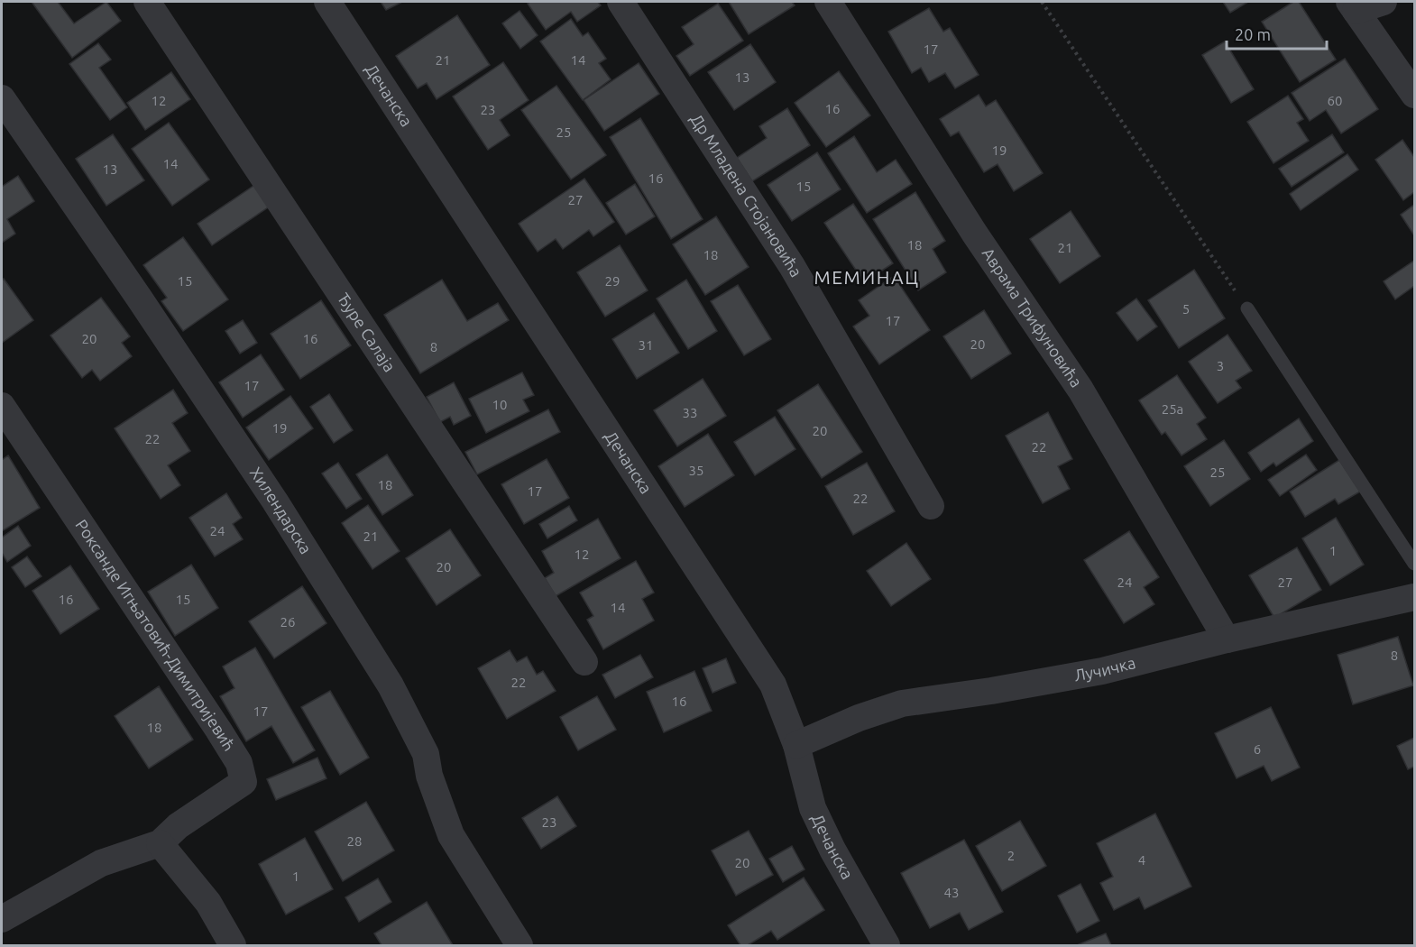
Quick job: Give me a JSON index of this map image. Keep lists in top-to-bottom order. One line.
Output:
{"streets":{"street":["Дечанска","Др Младена Стојановића","Аврама Трифуновића","Ђуре Салаја","Хилендарска","Роксанде Игњатовић-Димитријевић","Лучичка"]},"crossings":[["Дечанска","Лучичка"],["Аврама Трифуновића","Лучичка"]],"districts":["МЕМИНАЦ"],"house_numbers":["17","21","14","13","12","60","16","23","25","19","14","13","16","15","27","18","21","18","15","29","5","17","20","16","20","31","8","3","17","10","25a","33","19","20","22","22","35","25","18","17","22","24","21","1","12","20","24","27","16","15","14","26","8","22","16","17","18","6","23","28","2","4","20","1","43"],"scale_bar":"20 m"}
